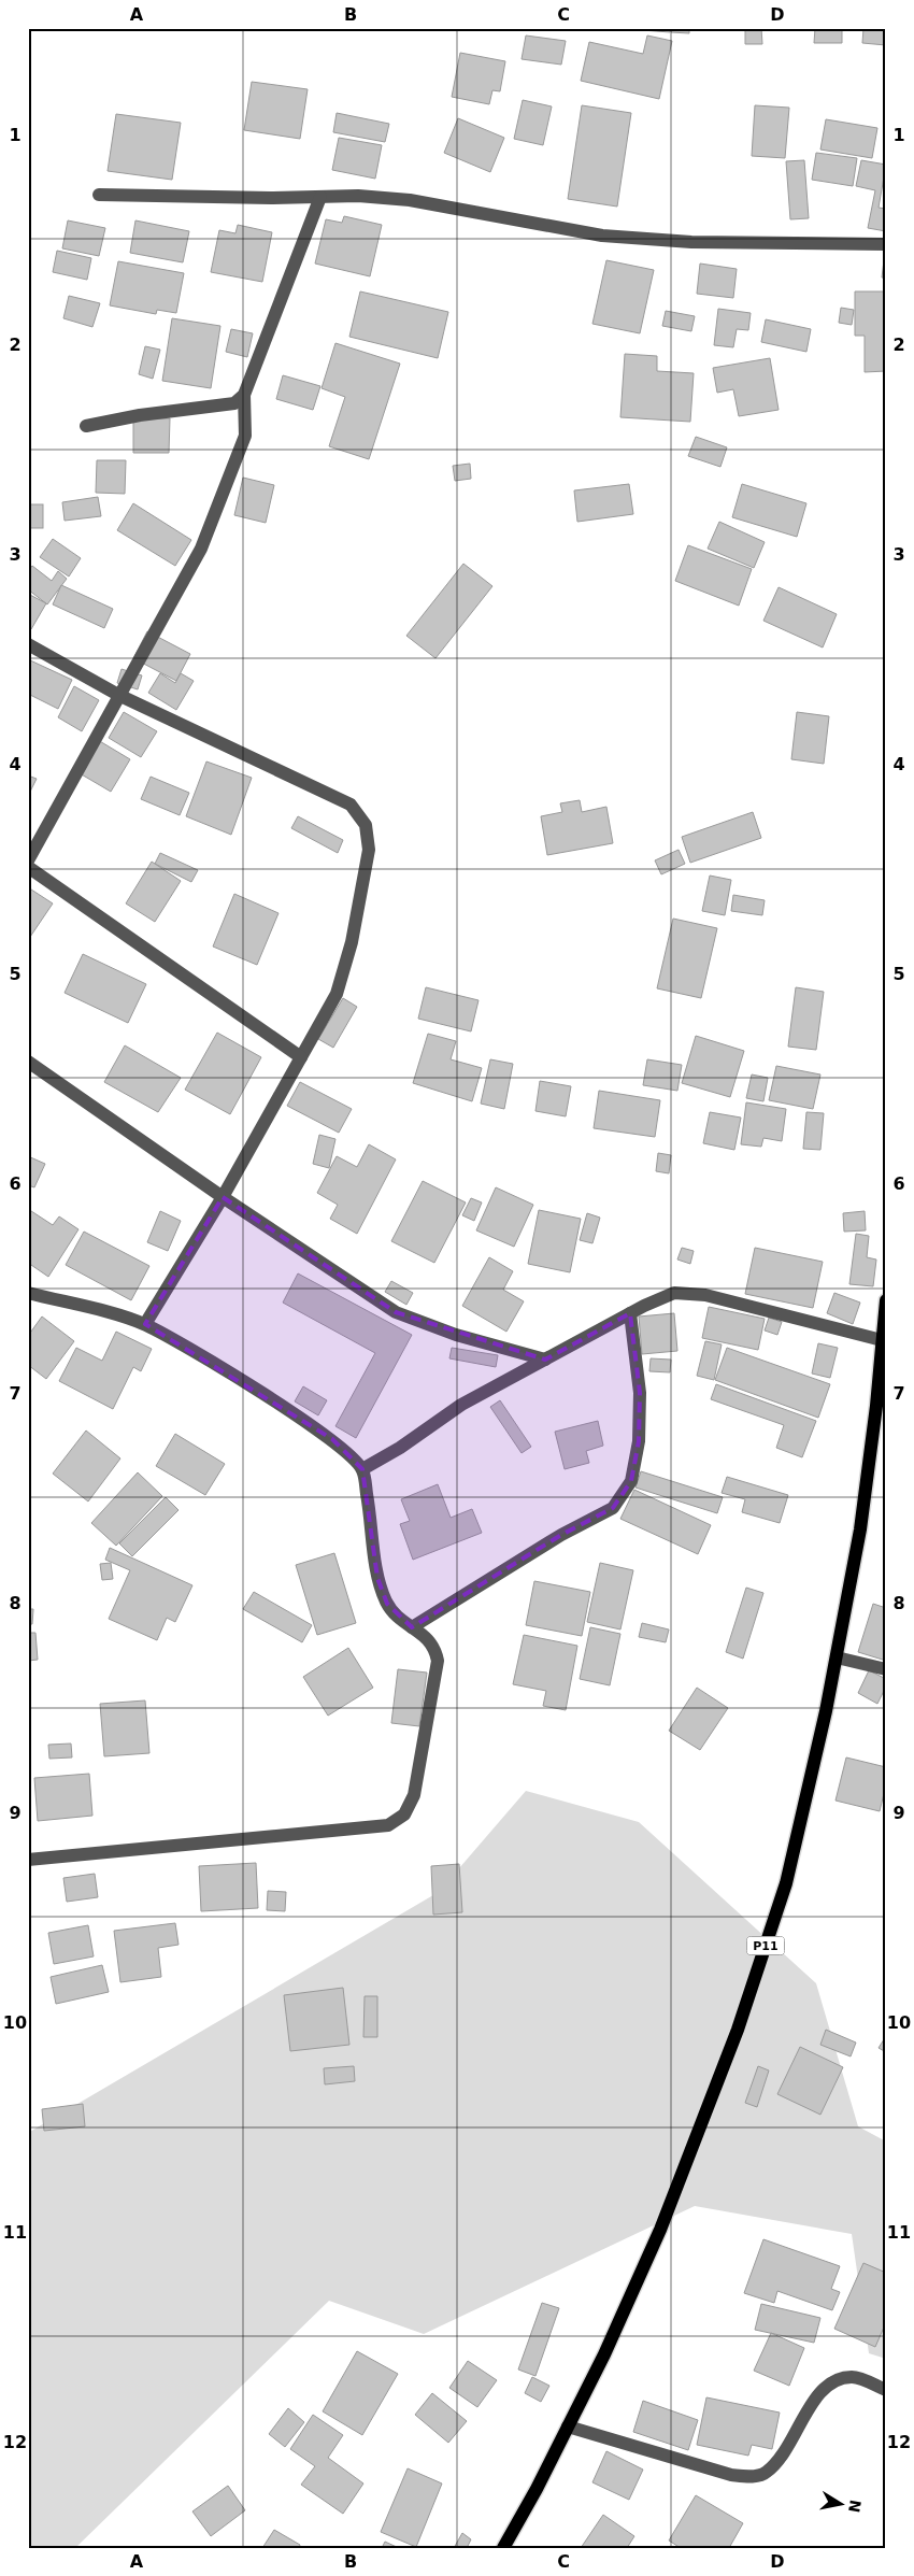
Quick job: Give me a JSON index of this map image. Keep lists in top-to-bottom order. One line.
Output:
{"streets":{"main road":["P11"]},"north":"right","grid":{"columns":["A","B","C","D"],"rows":["1","2","3","4","5","6","7","8","9","10","11","12"]}}
